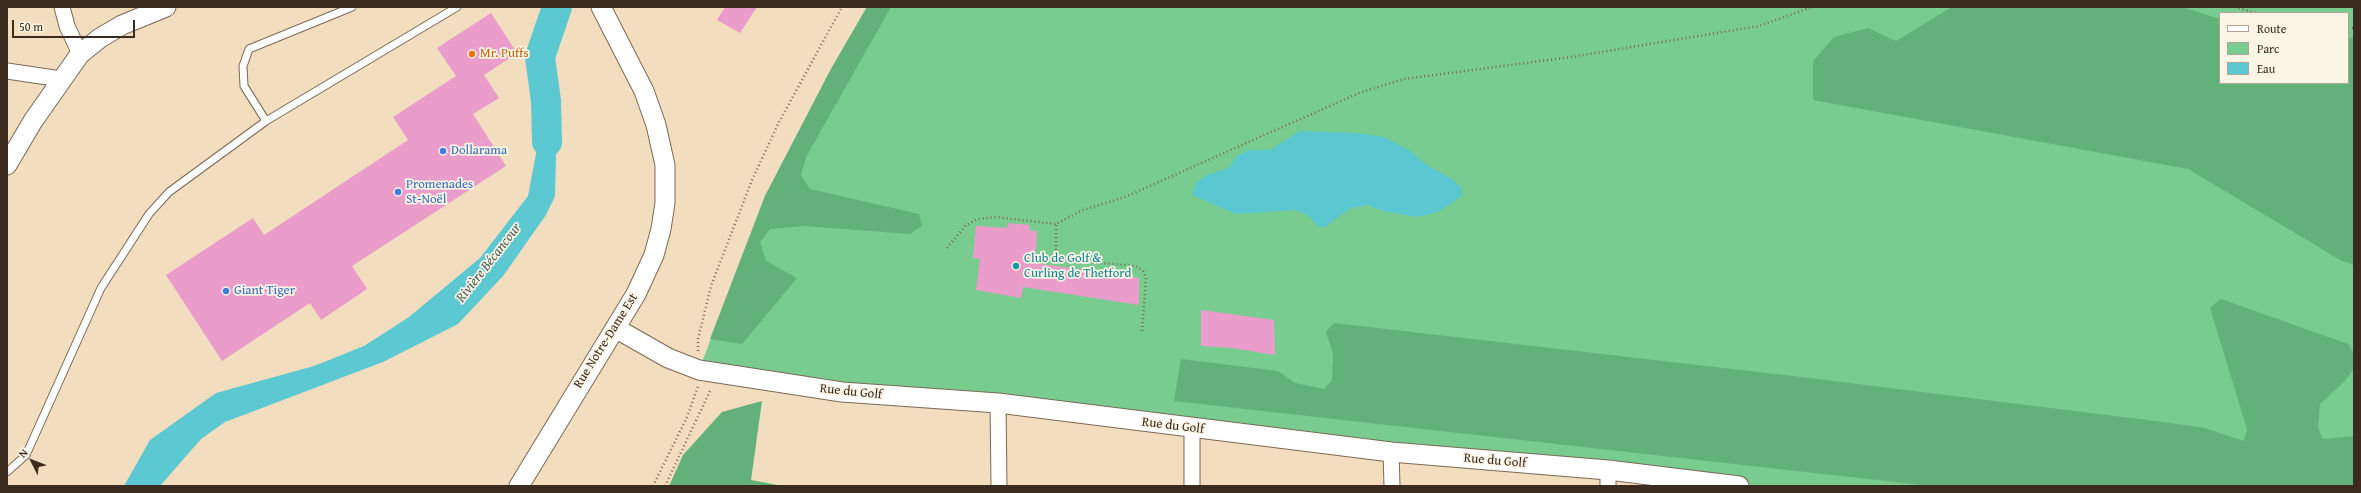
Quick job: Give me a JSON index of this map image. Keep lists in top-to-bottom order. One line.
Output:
{"streets":{"street":["Rue Notre-Dame Est","Rue du Golf"]},"crossings":[["Rue Notre-Dame Est","Rue du Golf"]],"water":["Rivière Bécancour"],"places":["Mr. Puffs","Dollarama","Promenades St-Noël","Club de Golf & Curling de Thetford","Giant Tiger"],"legend":["Route","Parc","Eau"],"scale_bar":"50 m","north":"top left"}
